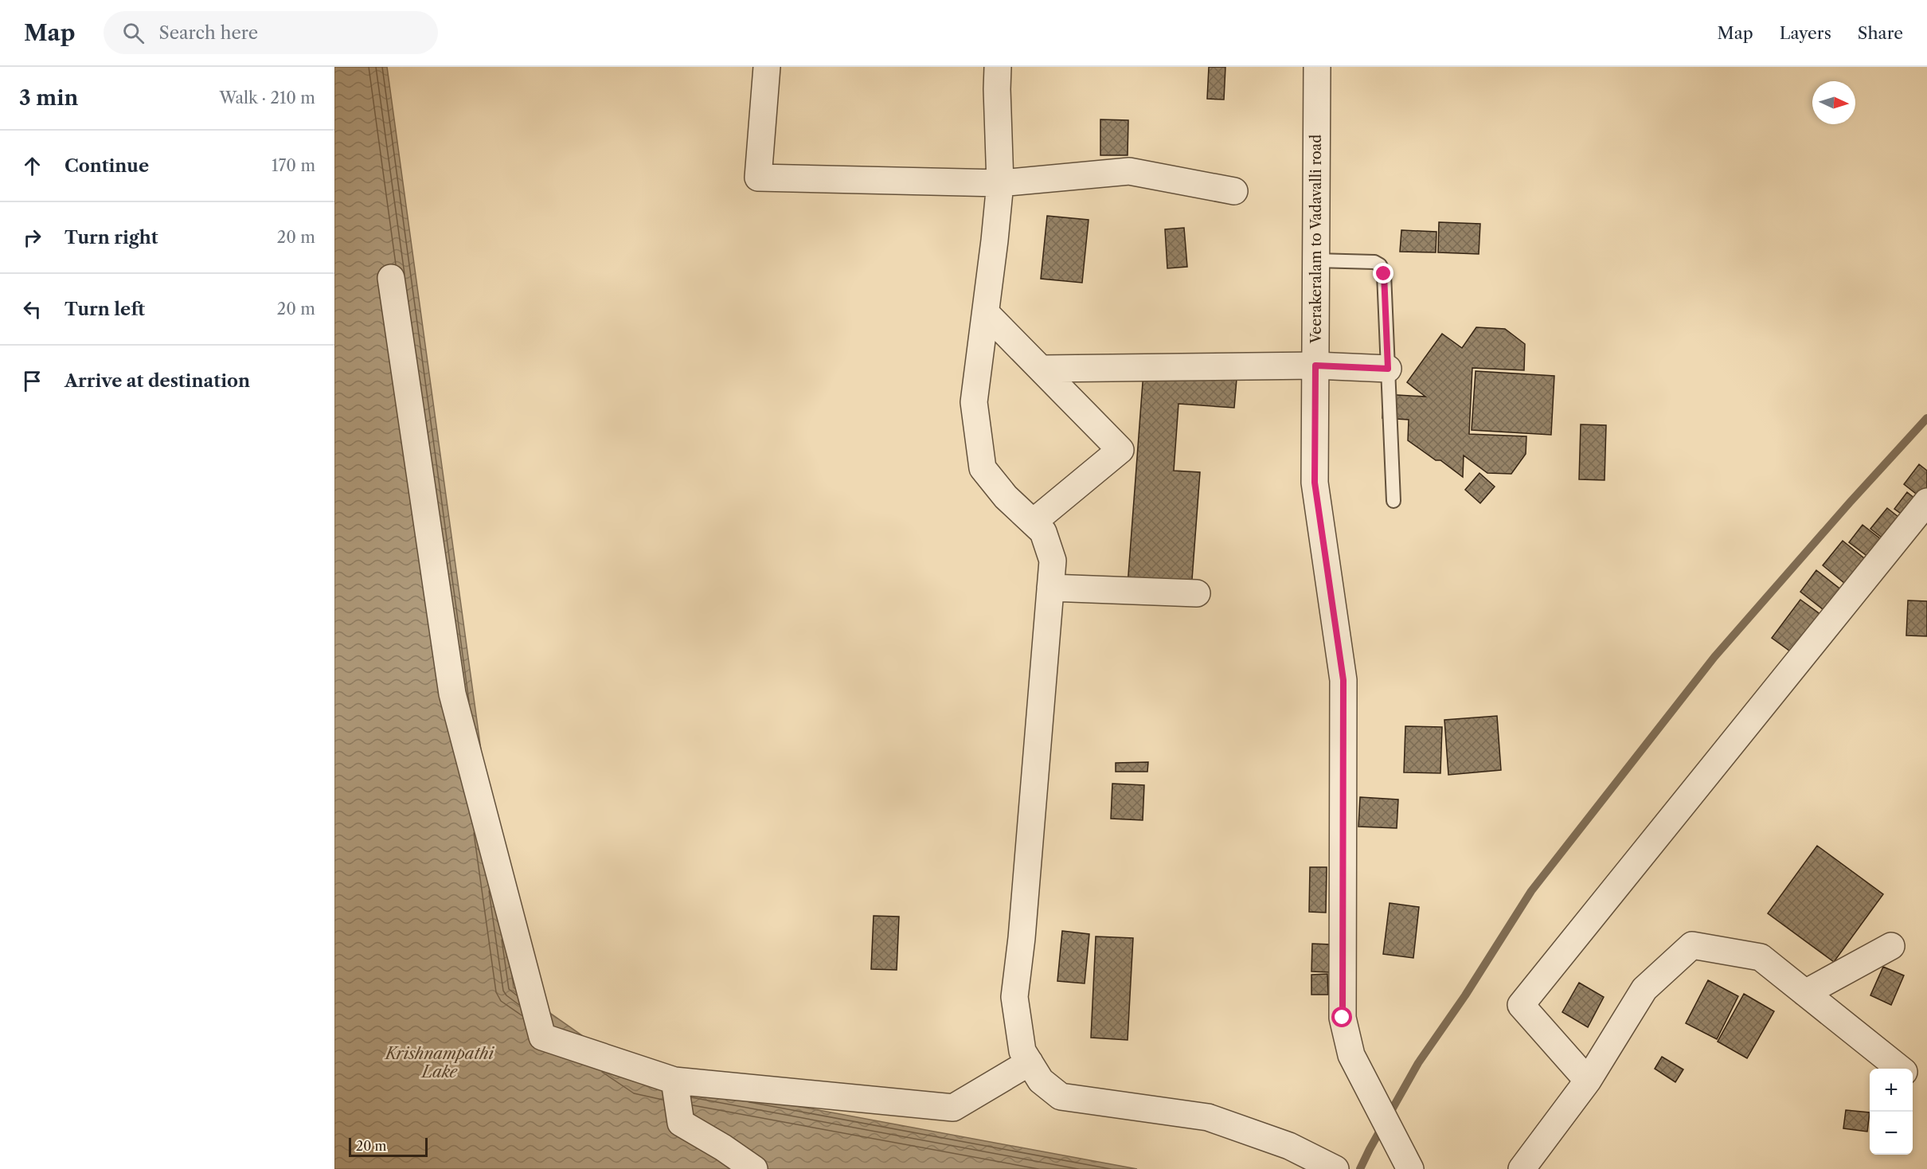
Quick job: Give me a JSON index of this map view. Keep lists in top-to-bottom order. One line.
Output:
{"streets":{"street":["Veerakeralam to Vadavalli road"]},"water":["Krishnampathi Lake"],"scale_bar":"20 m","north":"right","page":{"header":"Map","search":"Search here","nav":["Map","Layers","Share"],"heading":["3 min","Walk · 210 m"],"list":[["Continue","170 m"],["Turn right","20 m"],["Turn left","20 m"],"Arrive at destination"],"map_buttons":["+","−"],"scale":"20 m"}}
